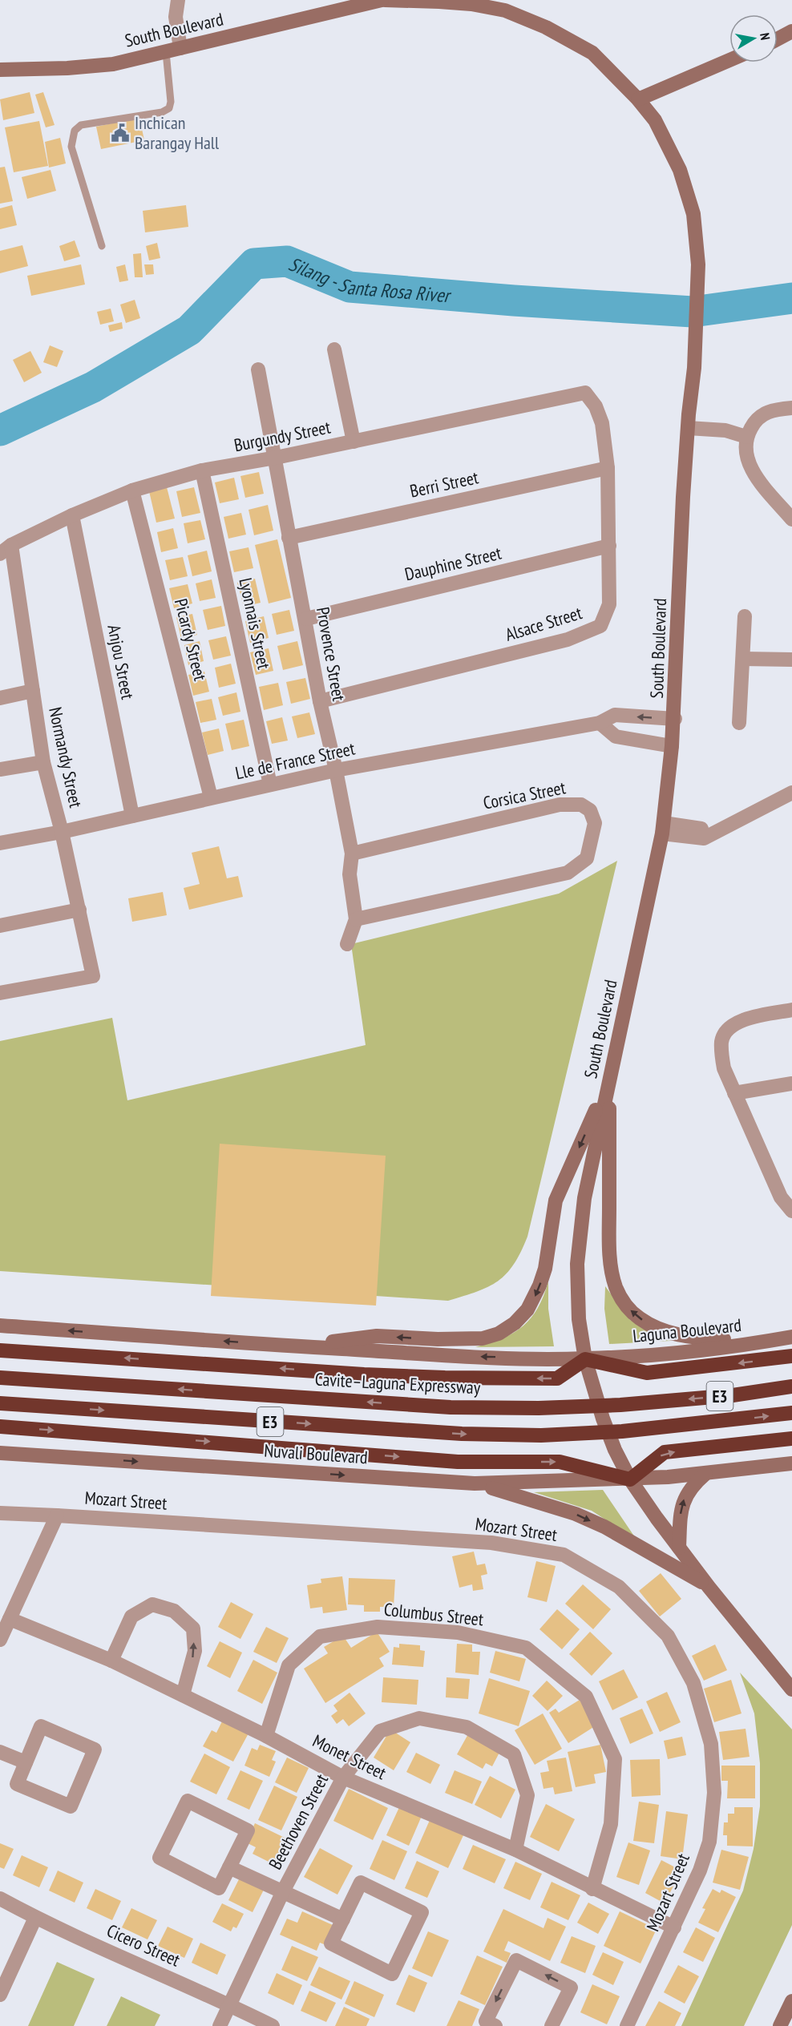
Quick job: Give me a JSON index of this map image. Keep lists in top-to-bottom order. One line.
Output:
{"streets":{"highway":["Cavite–Laguna Expressway","E3"],"main road":["South Boulevard","Laguna Boulevard","Nuvali Boulevard"],"street":["Burgundy Street","Berri Street","Dauphine Street","Lyonnais Street","Alsace Street","Picardy Street","Provence Street","Anjou Street","Normandy Street","Lle de France Street","Corsica Street","Mozart Street","Columbus Street","Monet Street","Beethoven Street","Cicero Street"]},"crossings":[["South Boulevard","Lle de France Street"],["South Boulevard","Laguna Boulevard"],["South Boulevard","Nuvali Boulevard"],["Burgundy Street","Lyonnais Street"],["Burgundy Street","Alsace Street"],["Burgundy Street","Picardy Street"],["Burgundy Street","Provence Street"],["Burgundy Street","Anjou Street"],["Burgundy Street","Normandy Street"],["Berri Street","Alsace Street"],["Berri Street","Provence Street"],["Dauphine Street","Alsace Street"],["Dauphine Street","Provence Street"],["Lyonnais Street","Lle de France Street"],["Alsace Street","Provence Street"],["Picardy Street","Lle de France Street"],["Provence Street","Lle de France Street"],["Provence Street","Corsica Street"],["Anjou Street","Lle de France Street"],["Normandy Street","Lle de France Street"],["Mozart Street","Monet Street"],["Columbus Street","Monet Street"],["Monet Street","Beethoven Street"],["Beethoven Street","Cicero Street"]],"water":["Silang - Santa Rosa River"],"places":{"public building":["Inchican Barangay Hall"]},"north":"right"}
